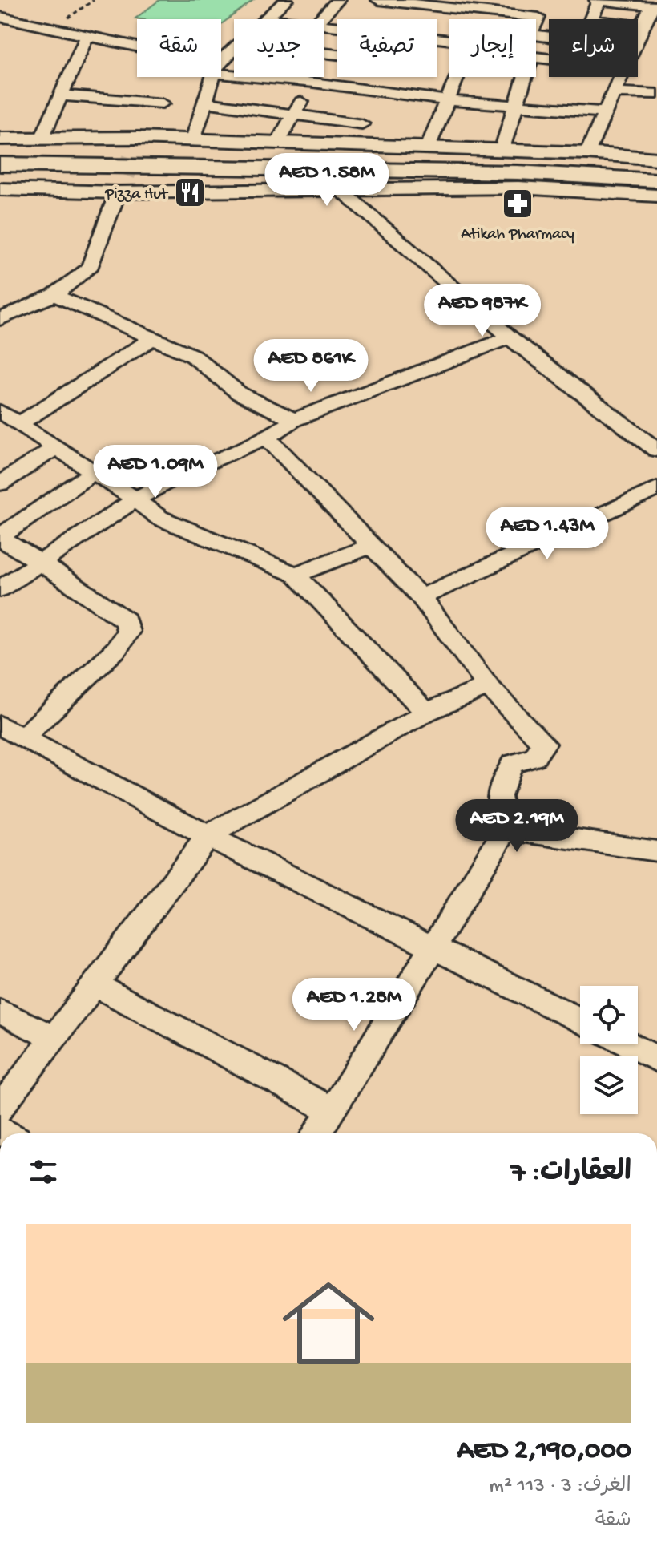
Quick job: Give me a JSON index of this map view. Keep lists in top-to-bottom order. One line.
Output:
{"places":{"restaurant":["Pizza Hut"],"pharmacy":["Atikah Pharmacy"]},"page":{"chip":["شراء","إيجار","تصفية","جديد","شقة"],"price":["AED 1.58M","AED 987K","AED 861K","AED 1.09M","AED 1.43M","AED 2.19M","AED 1.28M"],"heading":"العقارات: 7","list":[{"name":"AED 2,190,000","note":"الغرف: 3 · 113 m² · شقة"}]}}
